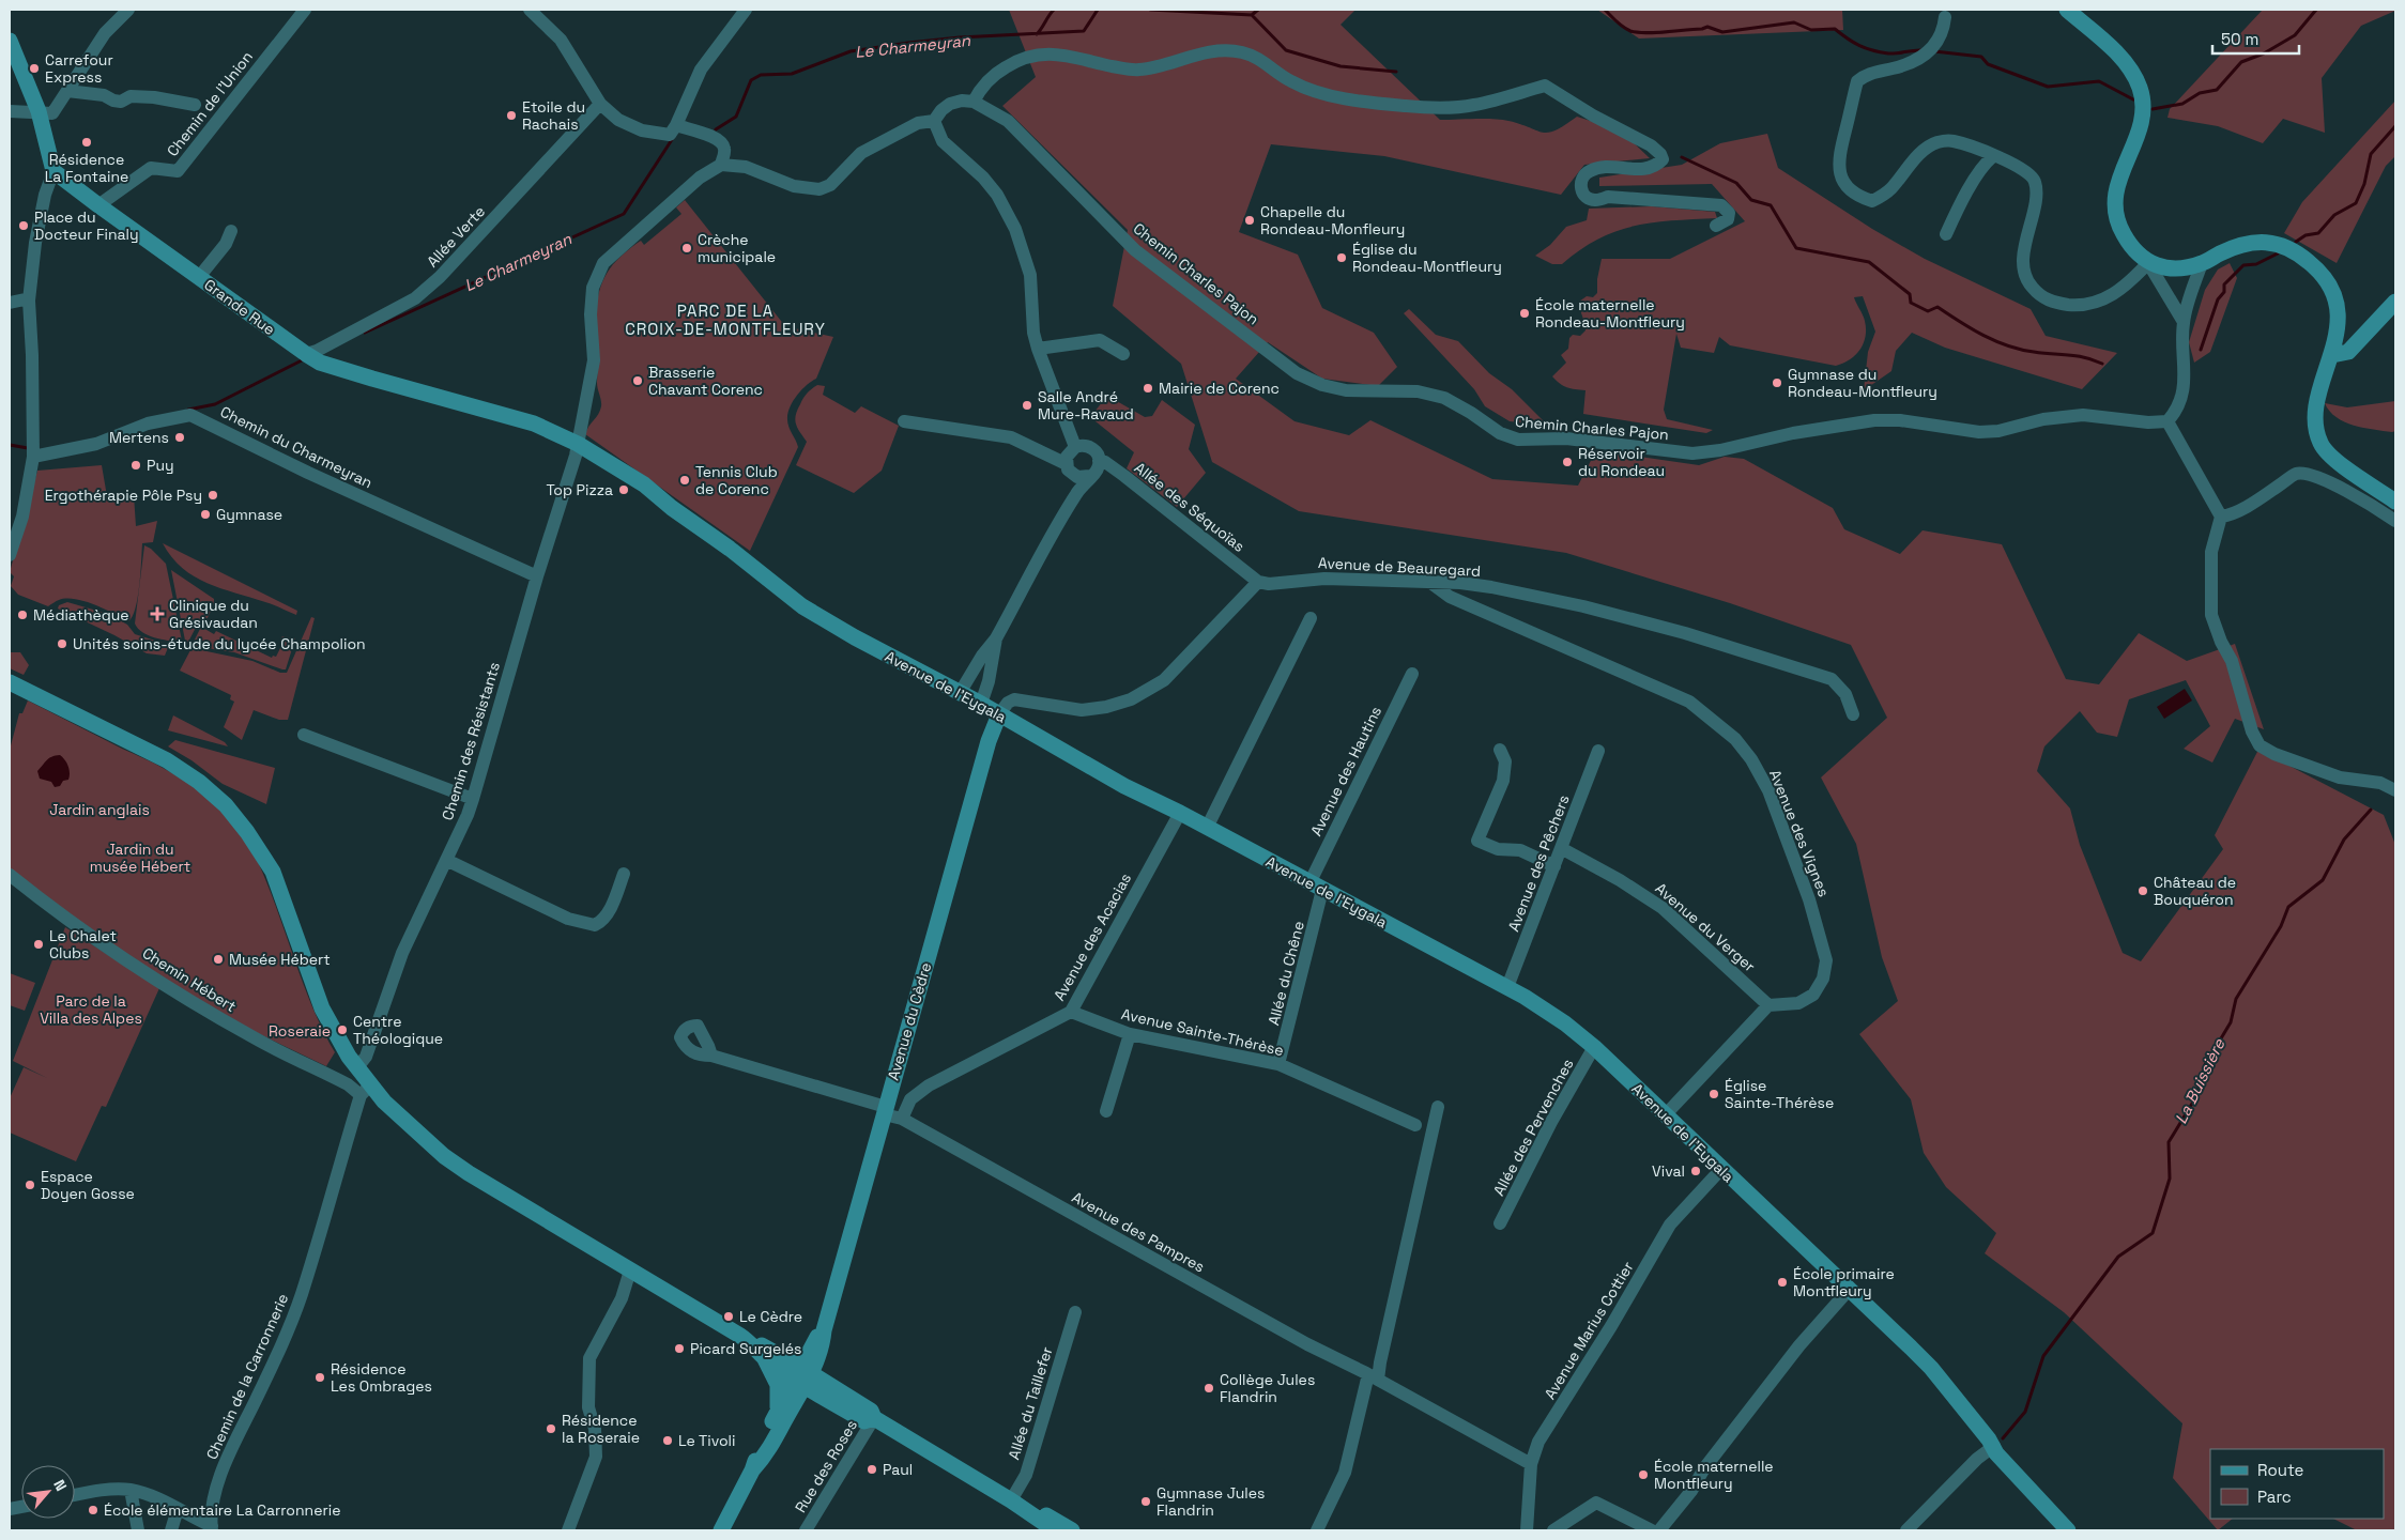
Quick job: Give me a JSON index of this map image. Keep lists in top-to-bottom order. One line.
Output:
{"streets":{"street":["Chemin de l'Union","Allée Verte","Chemin Charles Pajon","Grande Rue","Chemin du Charmeyran","Allée des Séquoïas","Avenue de Beauregard","Avenue de l'Eygala","Chemin des Résistants","Avenue des Hautins","Avenue des Vignes","Avenue des Pêchers","Avenue du Verger","Avenue des Acacias","Allée du Chêne","Chemin Hébert","Avenue du Cèdre","Avenue Sainte-Thérèse","Allée des Pervenches","Avenue des Pampres","Avenue Marius Cottier","Chemin de la Carronnerie","Allée du Taillefer","Rue des Roses"]},"crossings":[["Chemin de l'Union","Grande Rue"],["Allée Verte","Grande Rue"],["Grande Rue","Avenue de l'Eygala"],["Grande Rue","Chemin des Résistants"],["Chemin du Charmeyran","Chemin des Résistants"],["Allée des Séquoïas","Avenue de Beauregard"],["Avenue de Beauregard","Avenue des Vignes"],["Avenue de l'Eygala","Chemin des Résistants"],["Avenue de l'Eygala","Avenue des Hautins"],["Avenue de l'Eygala","Avenue des Pêchers"],["Avenue de l'Eygala","Avenue des Acacias"],["Avenue de l'Eygala","Allée du Chêne"],["Avenue de l'Eygala","Avenue du Cèdre"],["Avenue de l'Eygala","Allée des Pervenches"],["Avenue de l'Eygala","Avenue Marius Cottier"],["Avenue des Hautins","Allée du Chêne"],["Avenue des Vignes","Avenue du Verger"],["Avenue des Pêchers","Avenue du Verger"],["Avenue des Acacias","Avenue Sainte-Thérèse"],["Avenue des Acacias","Avenue des Pampres"],["Allée du Chêne","Avenue Sainte-Thérèse"],["Chemin Hébert","Chemin de la Carronnerie"],["Avenue du Cèdre","Avenue des Pampres"],["Avenue des Pampres","Avenue Marius Cottier"]],"districts":["PARC DE LA CROIX-DE-MONTFLEURY"],"water":["Le Charmeyran","La Buissière"],"parks":["Jardin anglais","Jardin du musée Hébert","Parc de la Villa des Alpes","Roseraie"],"places":{"other":["Carrefour Express","Etoile du Rachais","Résidence La Fontaine","Chapelle du Rondeau-Monfleury","Place du Docteur Finaly","Crèche municipale","Église du Rondeau-Montfleury","École maternelle Rondeau-Montfleury","Brasserie Chavant Corenc","Gymnase du Rondeau-Montfleury","Mairie de Corenc","Salle André Mure-Ravaud","Mertens","Réservoir du Rondeau","Puy","Tennis Club de Corenc","Top Pizza","Ergothérapie Pôle Psy","Gymnase","Médiathèque","Unités soins-étude du lycée Champolion","Château de Bouquéron","Le Chalet Clubs","Musée Hébert","Centre Théologique","Église Sainte-Thérèse","Vival","Espace Doyen Gosse","École primaire Montfleury","Le Cèdre","Picard Surgelés","Résidence Les Ombrages","Collège Jules Flandrin","Résidence la Roseraie","Le Tivoli","Paul","École maternelle Montfleury","Gymnase Jules Flandrin","École élémentaire La Carronnerie"],"health":["Clinique du Grésivaudan"]},"legend":["Route","Parc"],"scale_bar":"50 m","north":"top right"}
